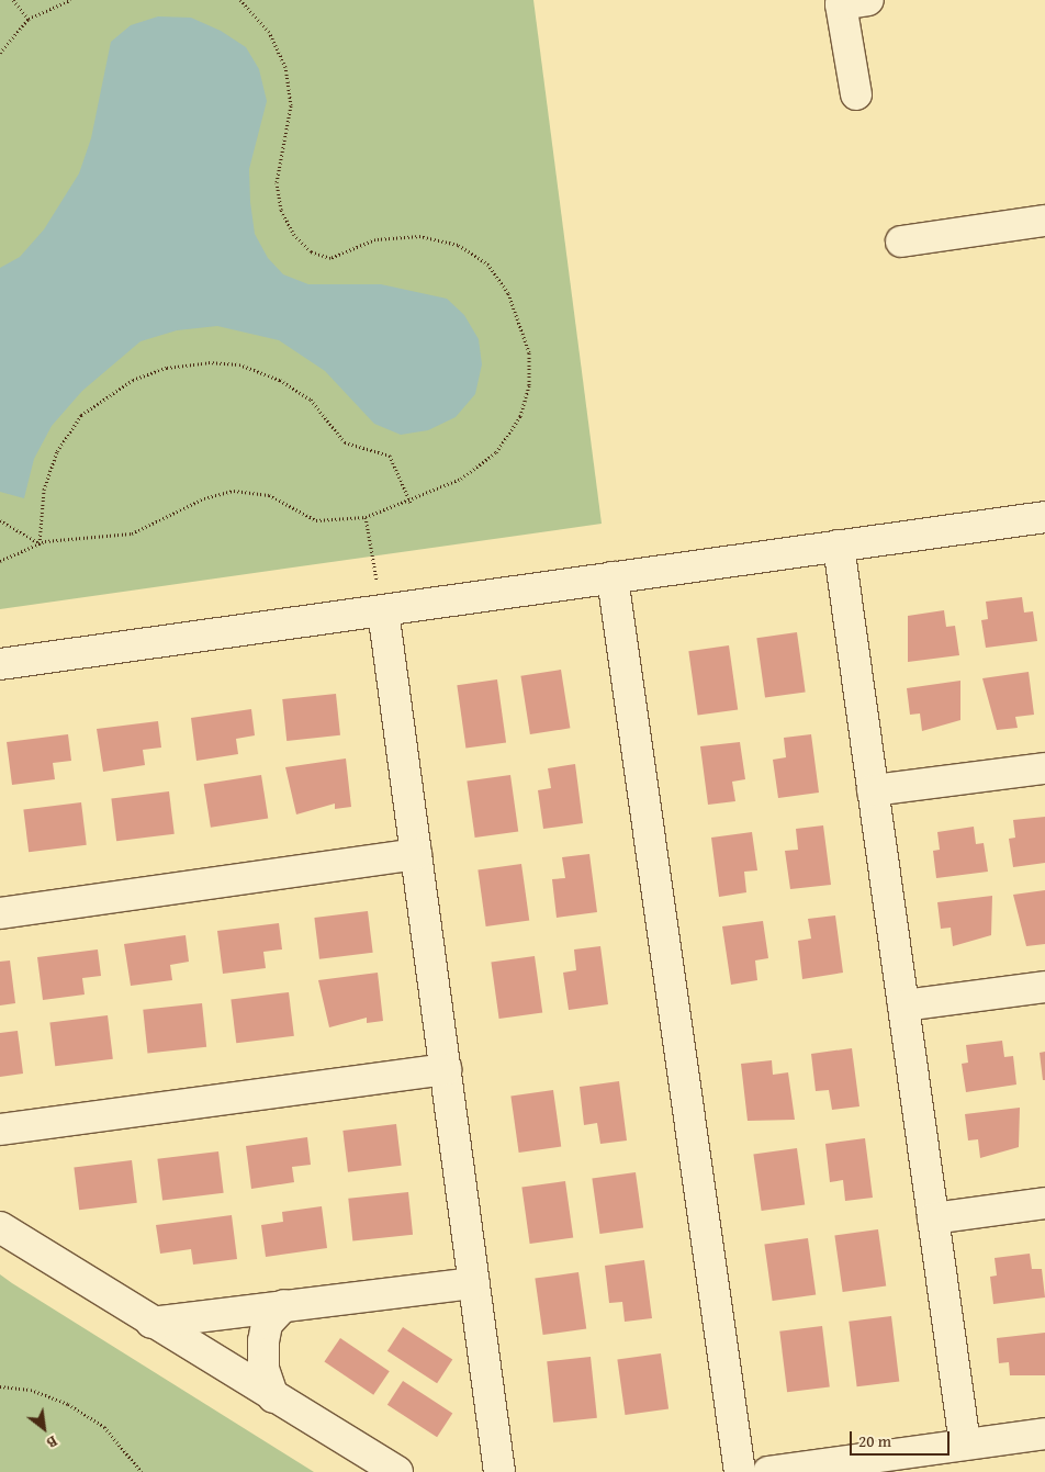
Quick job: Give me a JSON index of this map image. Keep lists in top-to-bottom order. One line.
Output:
{"scale_bar":"20 m","north":"bottom right"}
